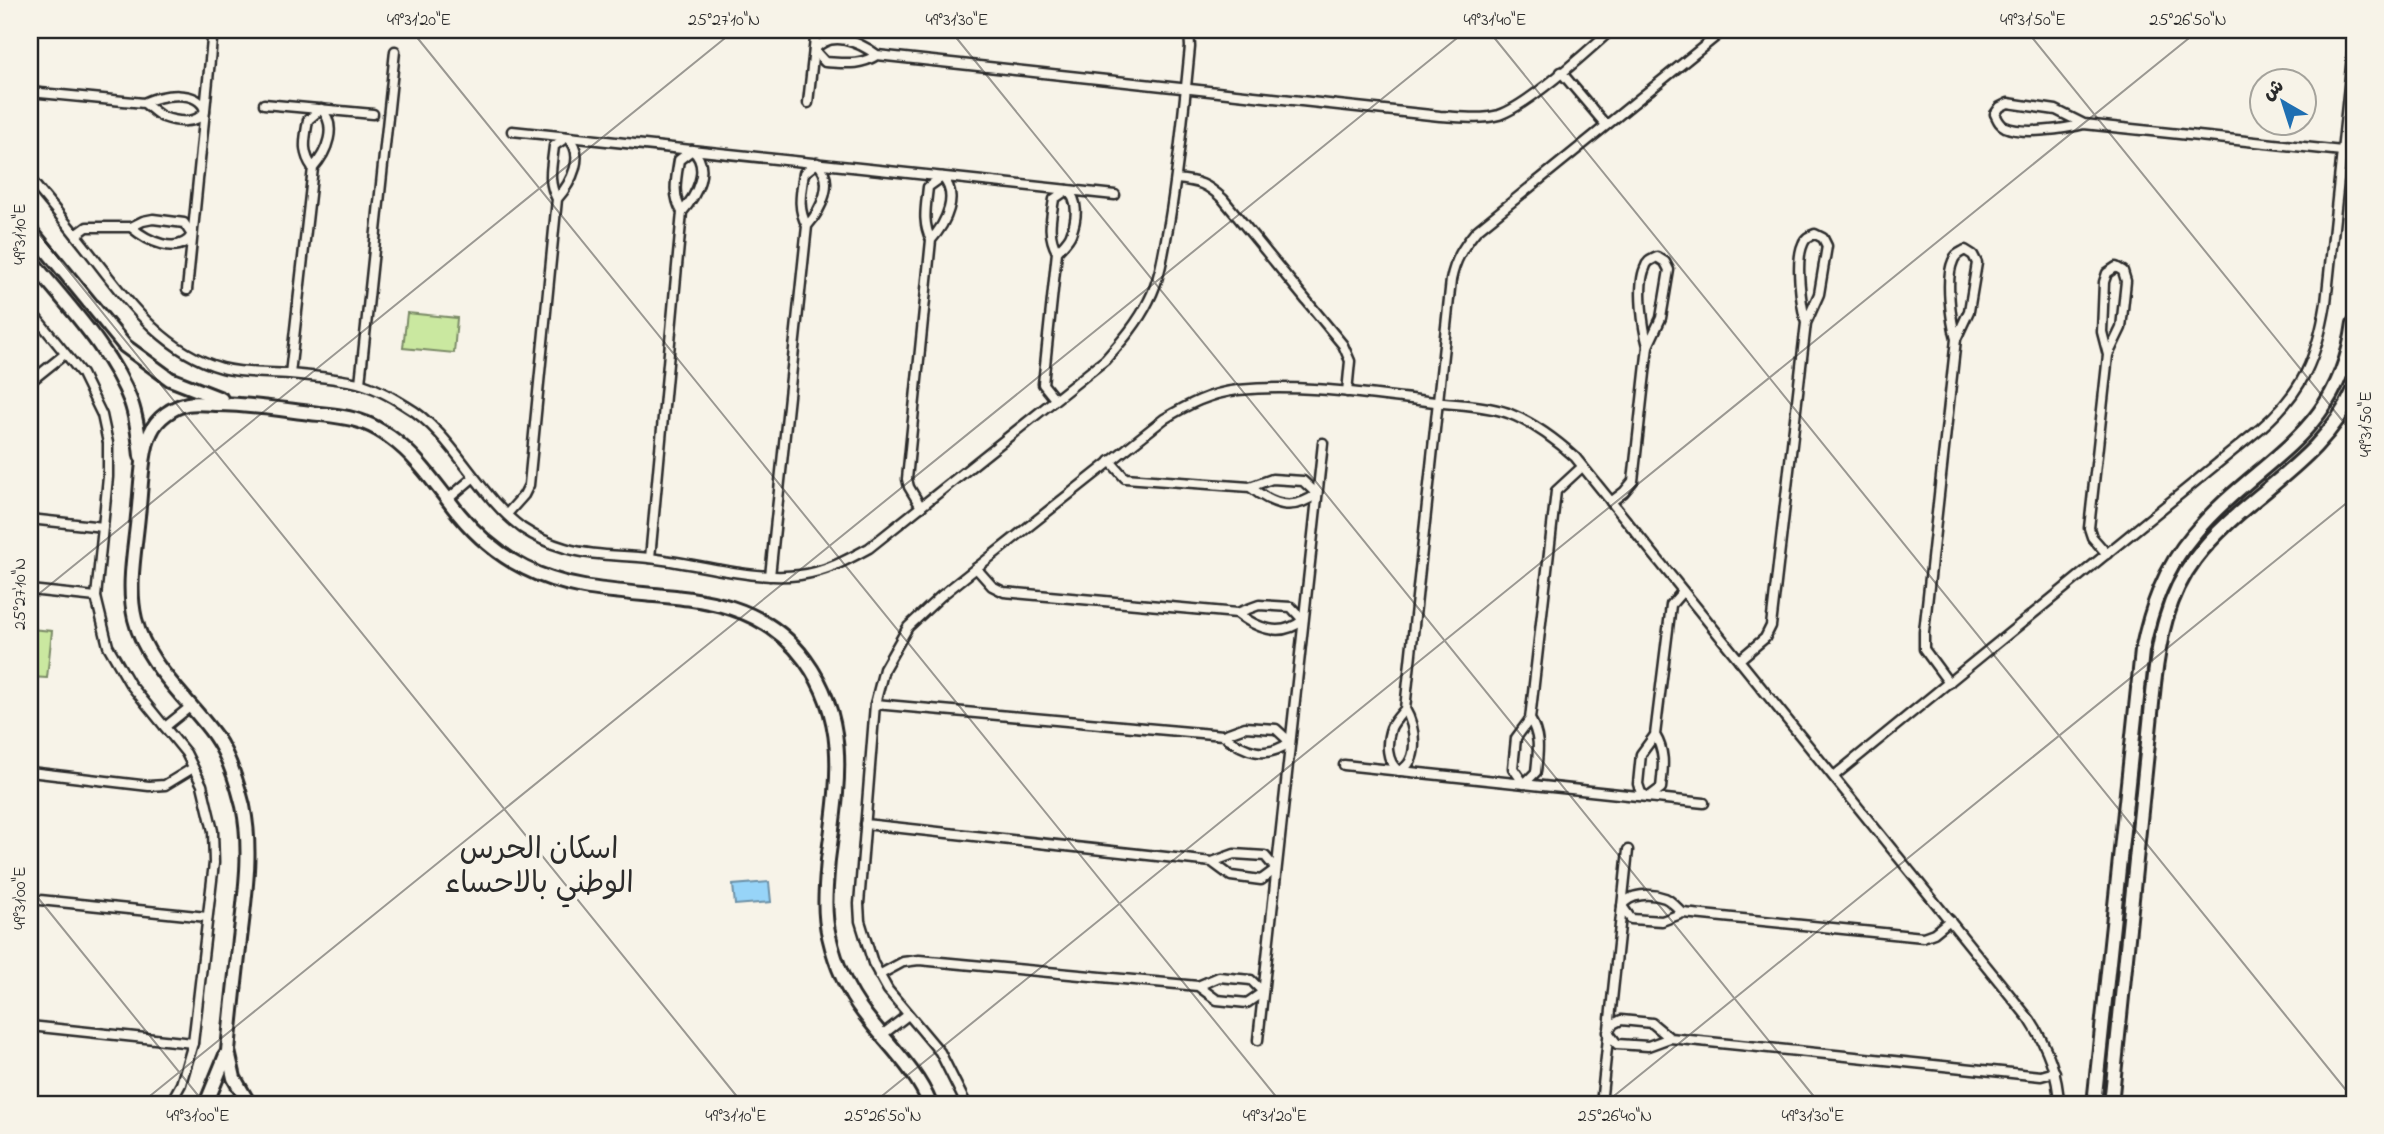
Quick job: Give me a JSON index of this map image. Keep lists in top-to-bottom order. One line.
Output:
{"districts":["اسكان الحرس الوطني بالاحساء"],"north":"top left","coordinates":["49°31'20\"E","25°27'10\"N","49°31'30\"E","49°31'40\"E","49°31'50\"E","25°26'50\"N","49°31'10\"E","49°31'00\"E","25°26'40\"N"]}
